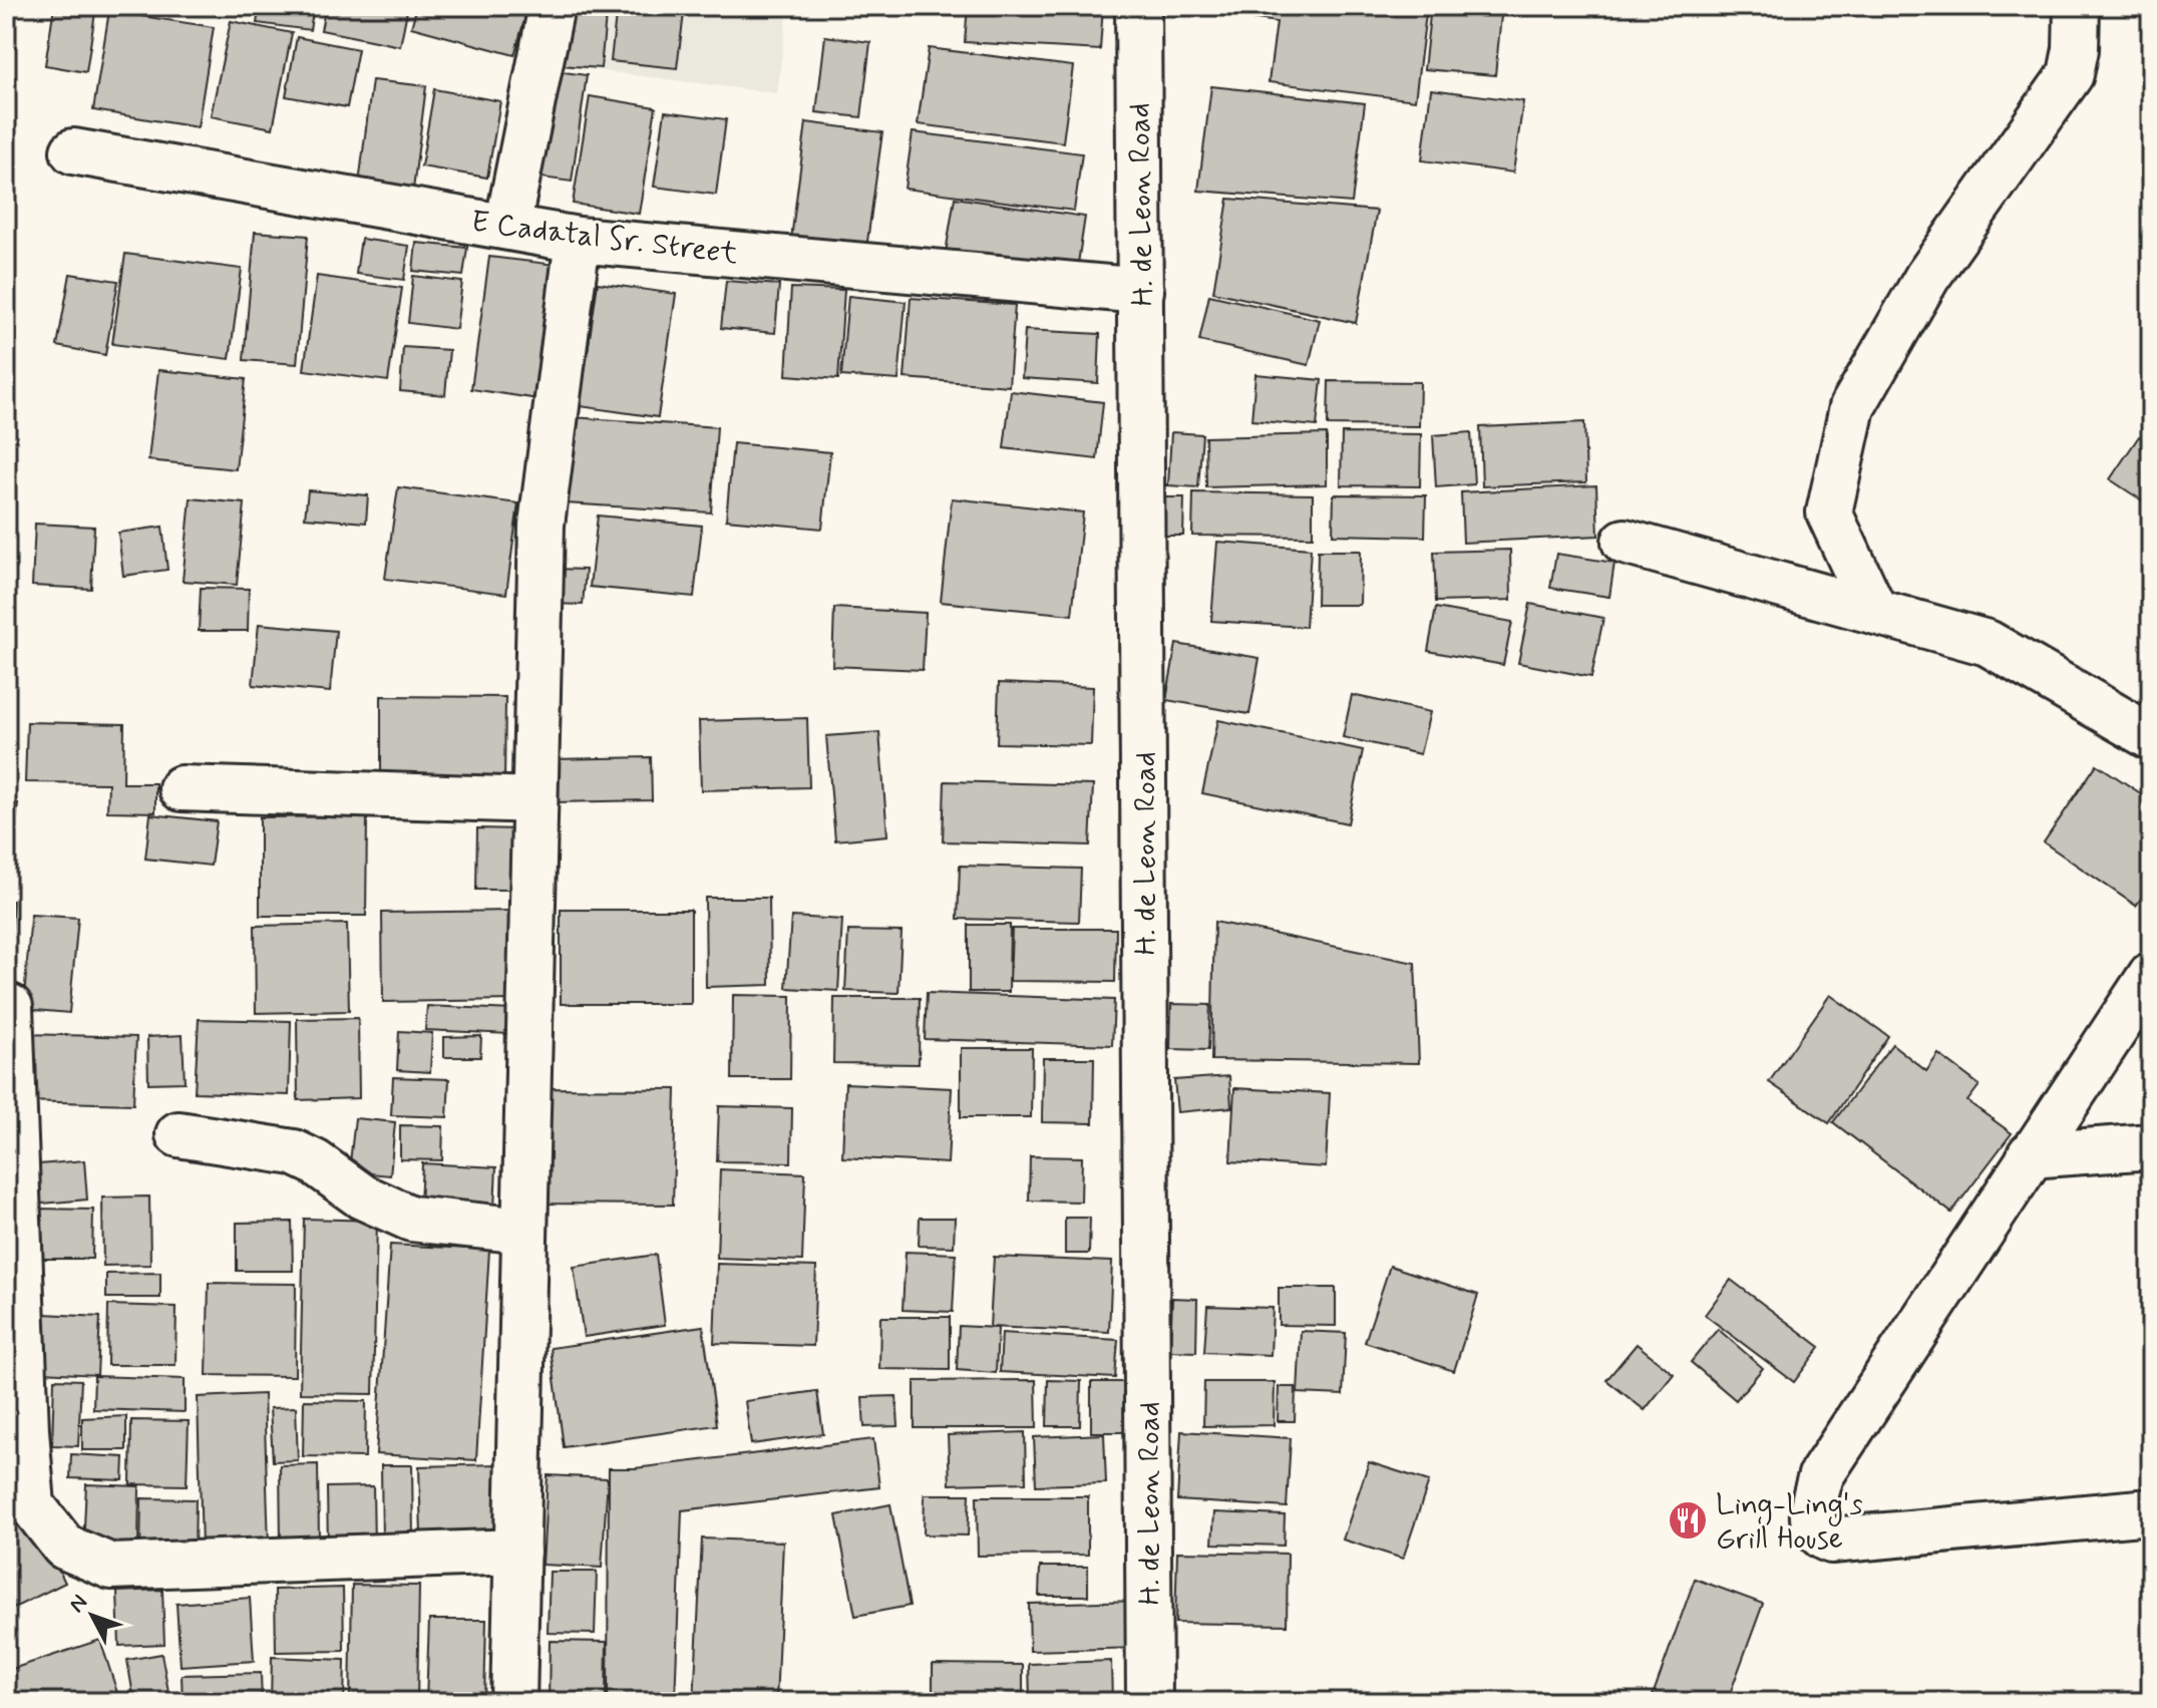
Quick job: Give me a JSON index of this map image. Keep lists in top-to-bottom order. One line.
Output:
{"streets":{"street":["H. de Leon Road","E Cadatal Sr. Street"]},"crossings":[["H. de Leon Road","E Cadatal Sr. Street"]],"places":{"restaurant":["Ling-Ling's Grill House"]},"north":"top left"}
